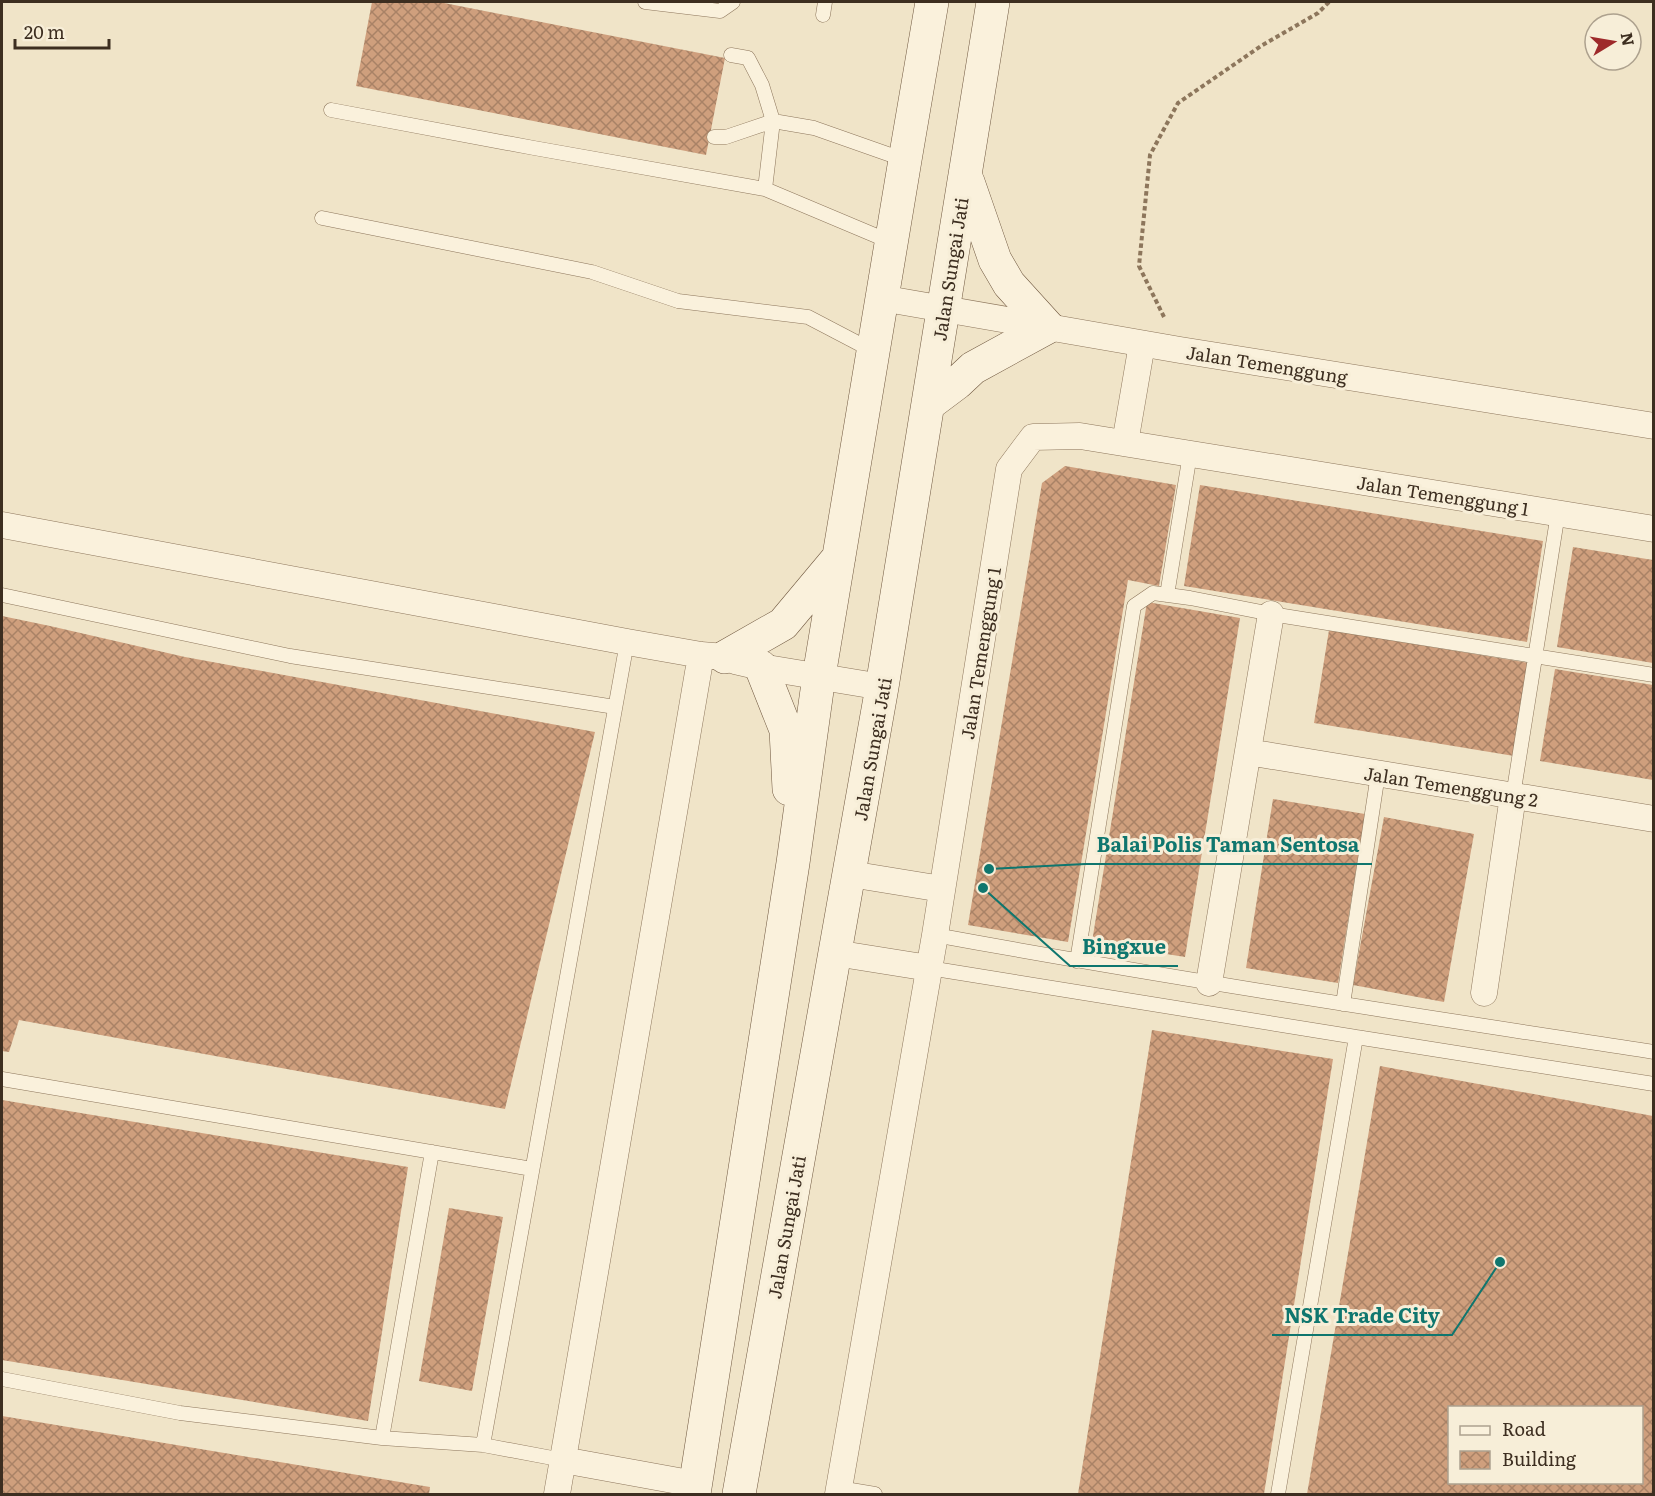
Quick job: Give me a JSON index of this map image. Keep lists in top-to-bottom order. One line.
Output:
{"streets":{"main road":["Jalan Sungai Jati"],"street":["Jalan Temenggung","Jalan Temenggung 1","Jalan Temenggung 2"]},"crossings":[["Jalan Sungai Jati","Jalan Temenggung"]],"places":["Balai Polis Taman Sentosa","Bingxue","NSK Trade City"],"legend":["Road","Building"],"scale_bar":"20 m","north":"right"}
